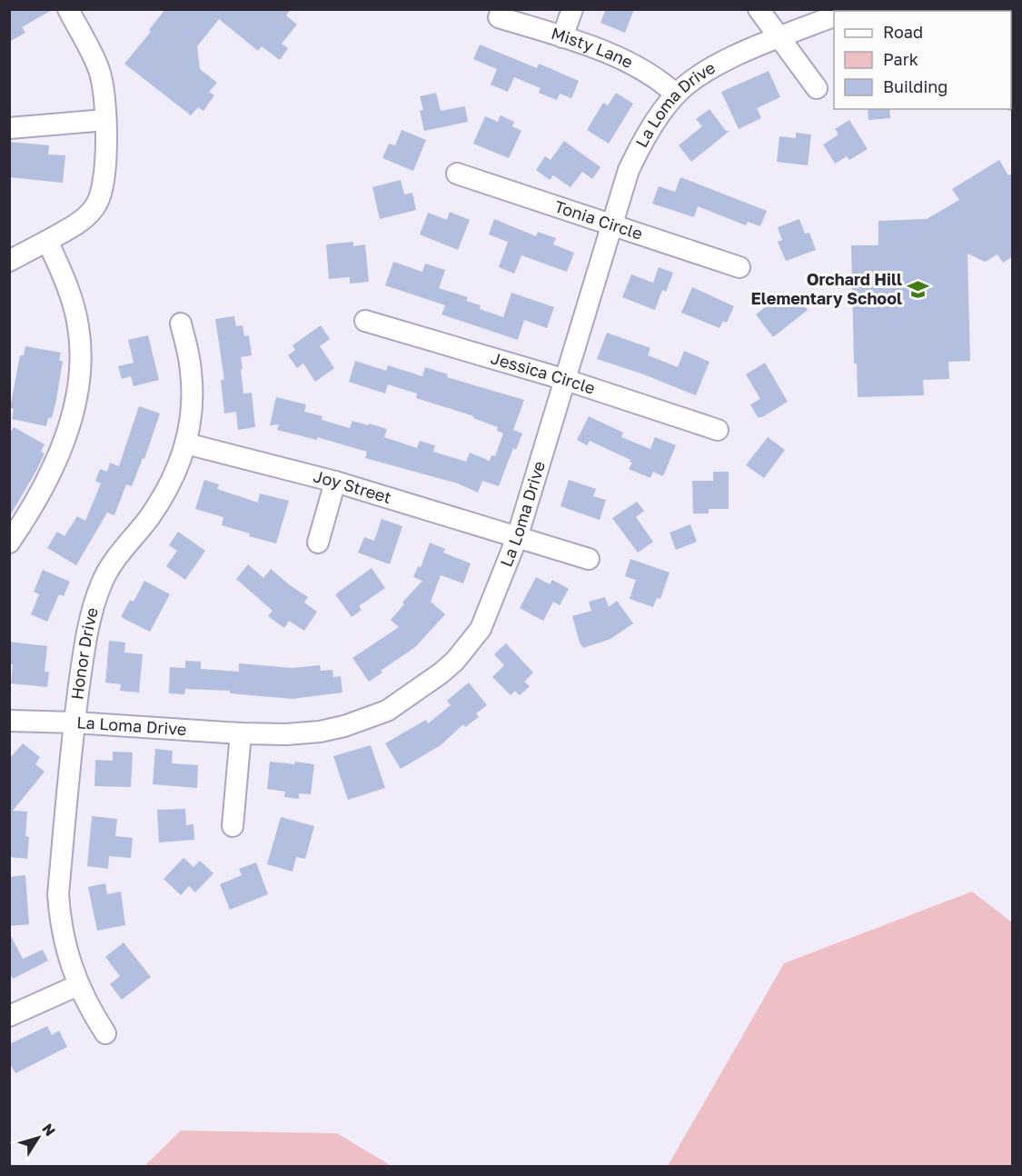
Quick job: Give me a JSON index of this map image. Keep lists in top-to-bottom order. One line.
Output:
{"streets":{"street":["Misty Lane","La Loma Drive","Tonia Circle","Jessica Circle","Joy Street","Honor Drive"]},"crossings":[["Misty Lane","La Loma Drive"],["La Loma Drive","Tonia Circle"],["La Loma Drive","Jessica Circle"],["La Loma Drive","Joy Street"],["La Loma Drive","Honor Drive"],["Joy Street","Honor Drive"]],"places":{"school or university":["Orchard Hill Elementary School"]},"legend":["Road","Park","Building"],"north":"top right"}
